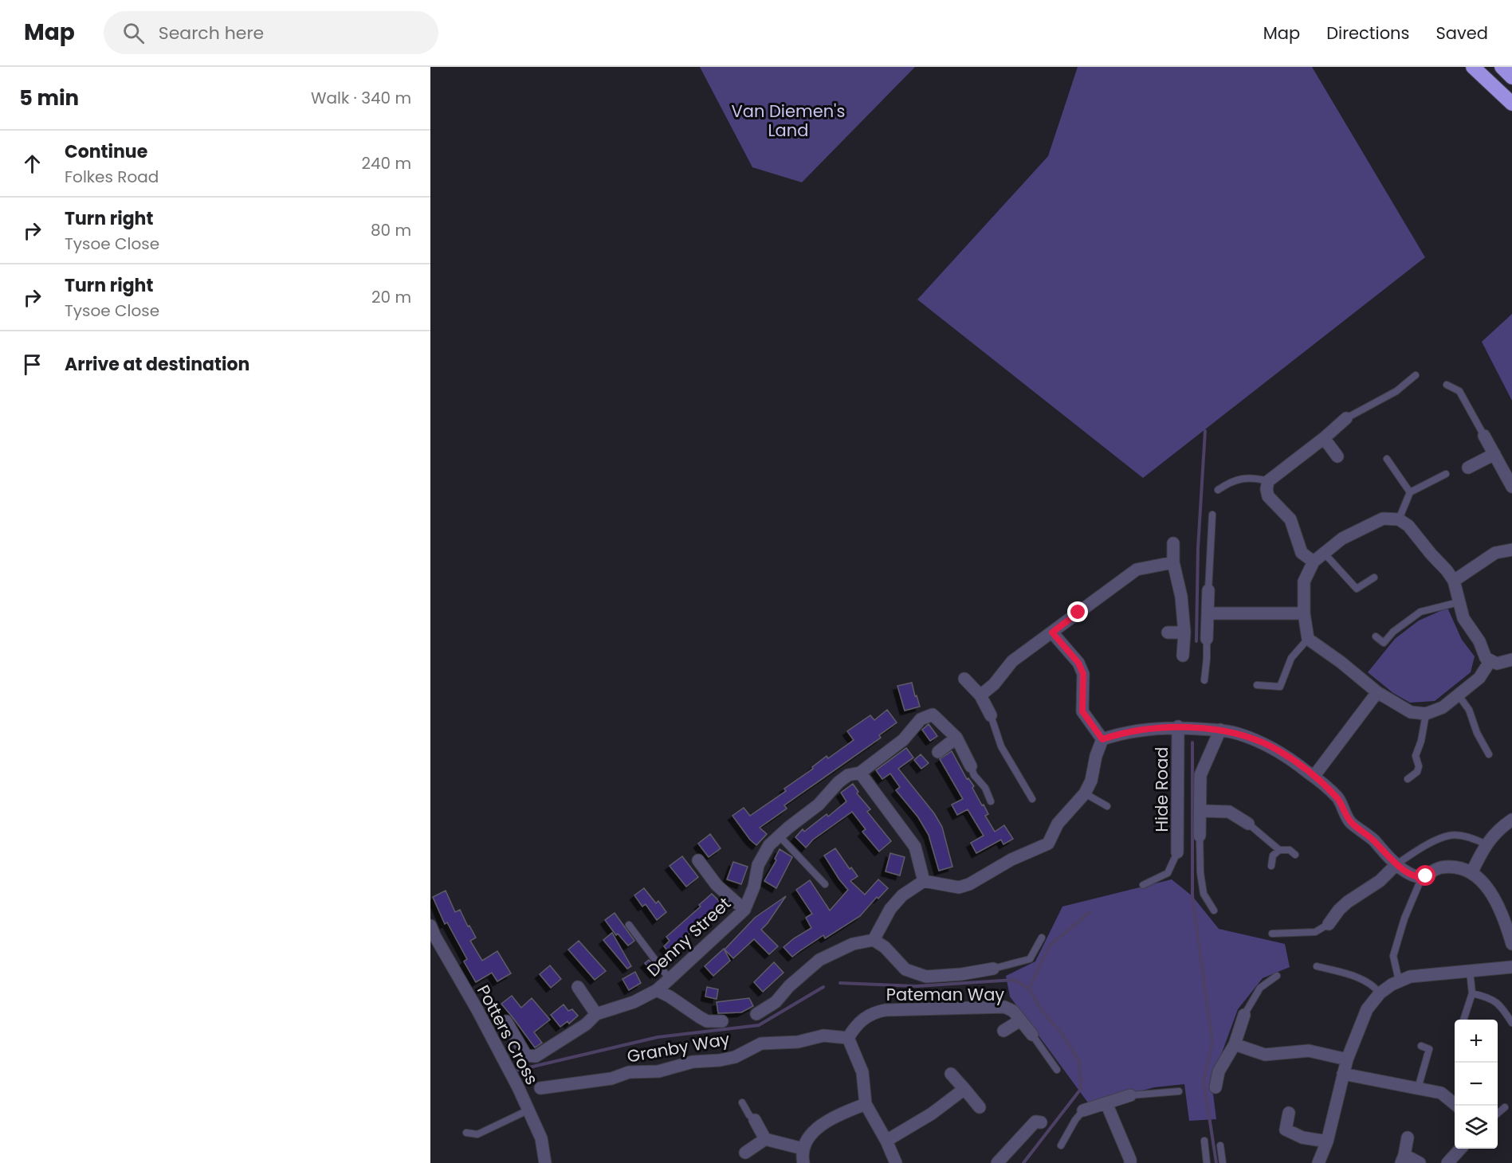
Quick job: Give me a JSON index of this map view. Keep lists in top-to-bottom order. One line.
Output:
{"streets":{"street":["Hide Road","Denny Street","Pateman Way","Potters Cross","Granby Way"]},"crossings":[["Pateman Way","Granby Way"]],"parks":["Van Diemen's Land"],"page":{"header":"Map","search":"Search here","nav":["Map","Directions","Saved"],"heading":["5 min","Walk · 340 m"],"list":[["Continue","Folkes Road","240 m"],["Turn right","Tysoe Close","80 m"],["Turn right","Tysoe Close","20 m"],"Arrive at destination"],"map_buttons":["+","−"]}}
